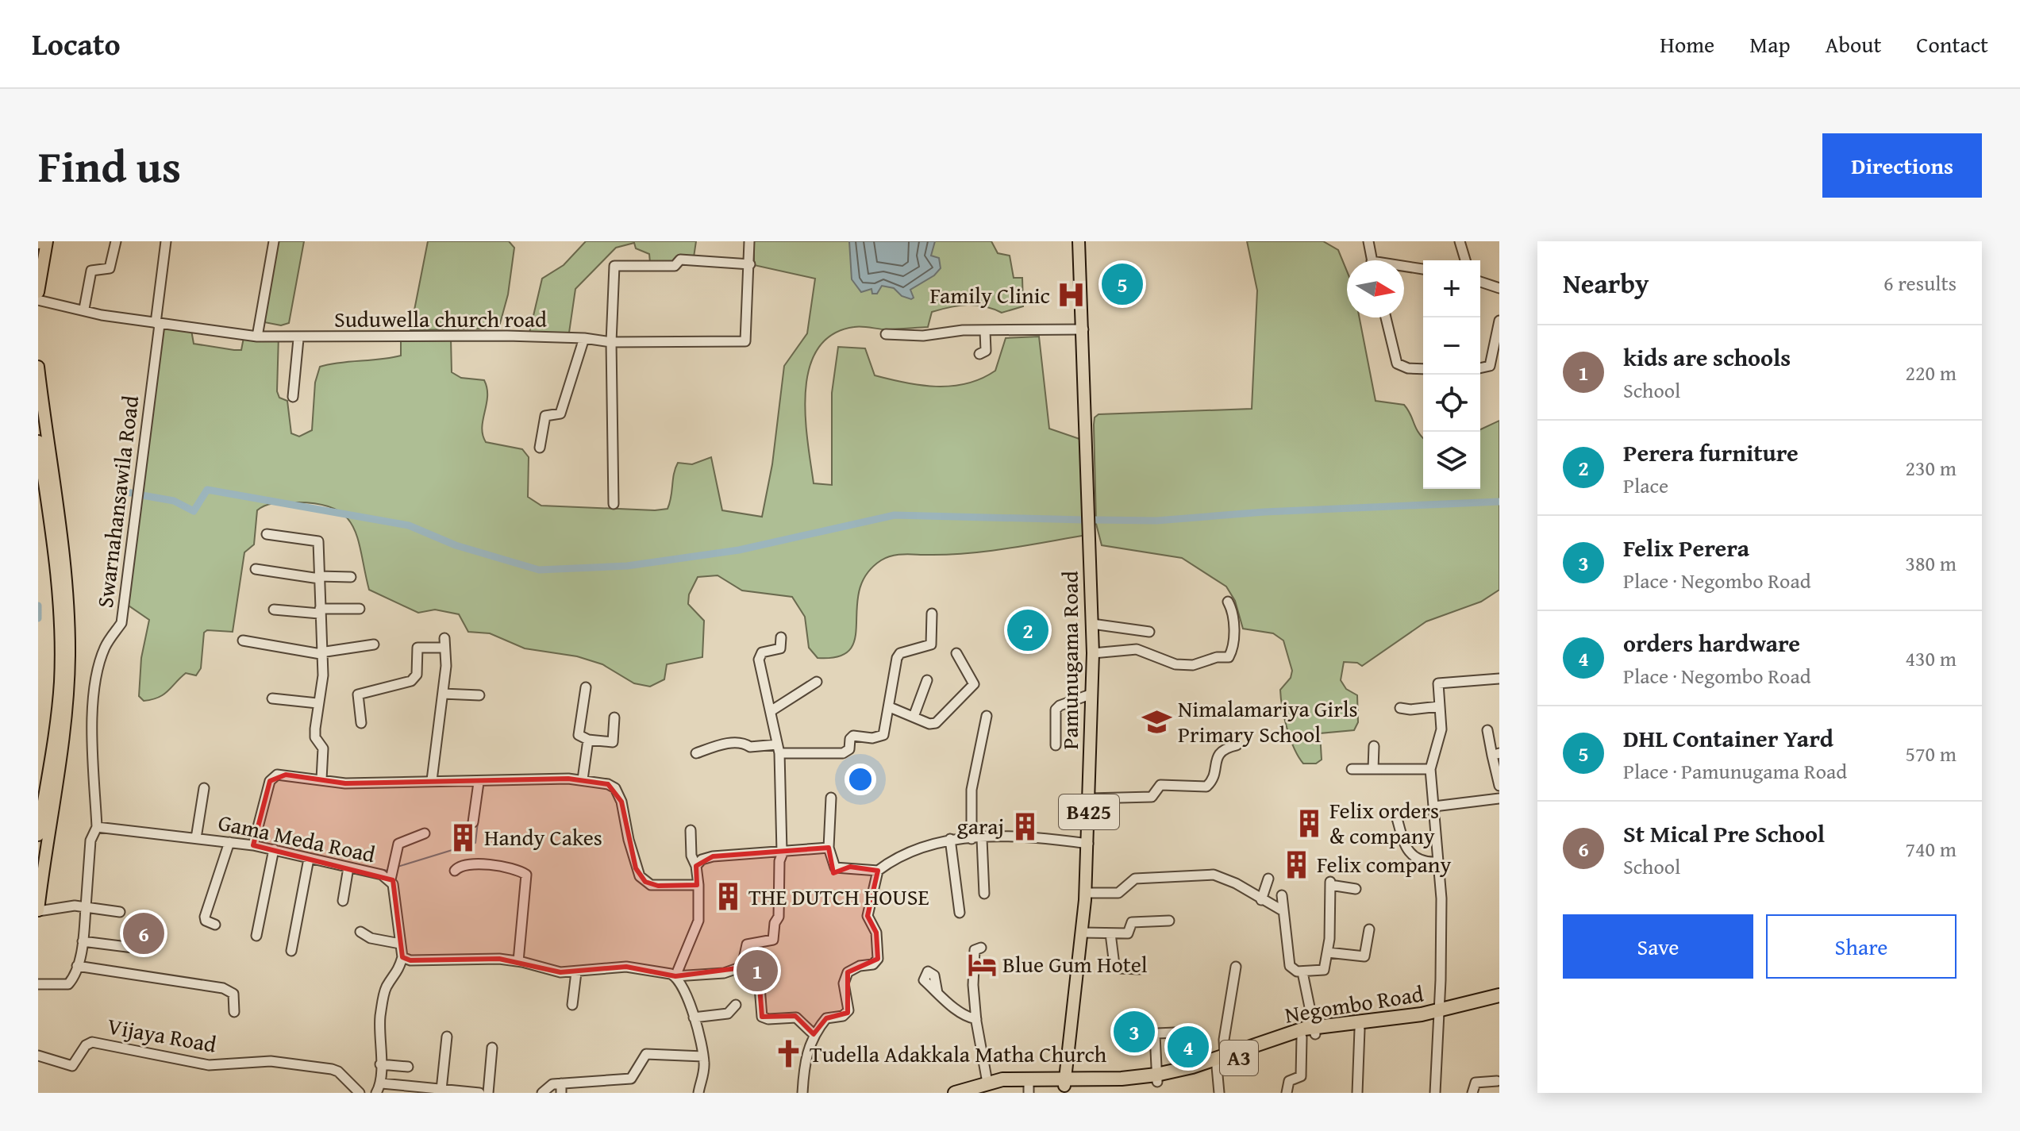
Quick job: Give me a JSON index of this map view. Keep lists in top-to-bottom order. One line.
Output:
{"streets":{"highway":["Negombo Road","A3"],"main road":["Pamunugama Road","B425"],"street":["Suduwella church road","Swarnahansawila Road","Gama Meda Road","Vijaya Road"]},"crossings":[["Suduwella church road","Swarnahansawila Road"],["Swarnahansawila Road","Gama Meda Road"],["Pamunugama Road","Negombo Road"]],"places":{"hospital":["Family Clinic"],"school or university":["Nimalamariya Girls Primary School"],"building":["Felix orders & company","garaj","Handy Cakes","Felix company","THE DUTCH HOUSE"],"hotel":["Blue Gum Hotel"],"church":["Tudella Adakkala Matha Church"]},"north":"right","page":{"header":"Locato","nav":["Home","Map","About","Contact"],"title":"Find us","buttons":["Directions",["Save","Share"]],"heading":["Nearby","6 results"],"map_buttons":["+","−"],"pins":["5","2","6","1","3","4"],"list":[{"mark":"1","name":"kids are schools","note":"School","value":"220 m"},{"mark":"2","name":"Perera furniture","note":"Place","value":"230 m"},{"mark":"3","name":"Felix Perera","note":"Place · Negombo Road","value":"380 m"},{"mark":"4","name":"orders hardware","note":"Place · Negombo Road","value":"430 m"},{"mark":"5","name":"DHL Container Yard","note":"Place · Pamunugama Road","value":"570 m"},{"mark":"6","name":"St Mical Pre School","note":"School","value":"740 m"}]}}
